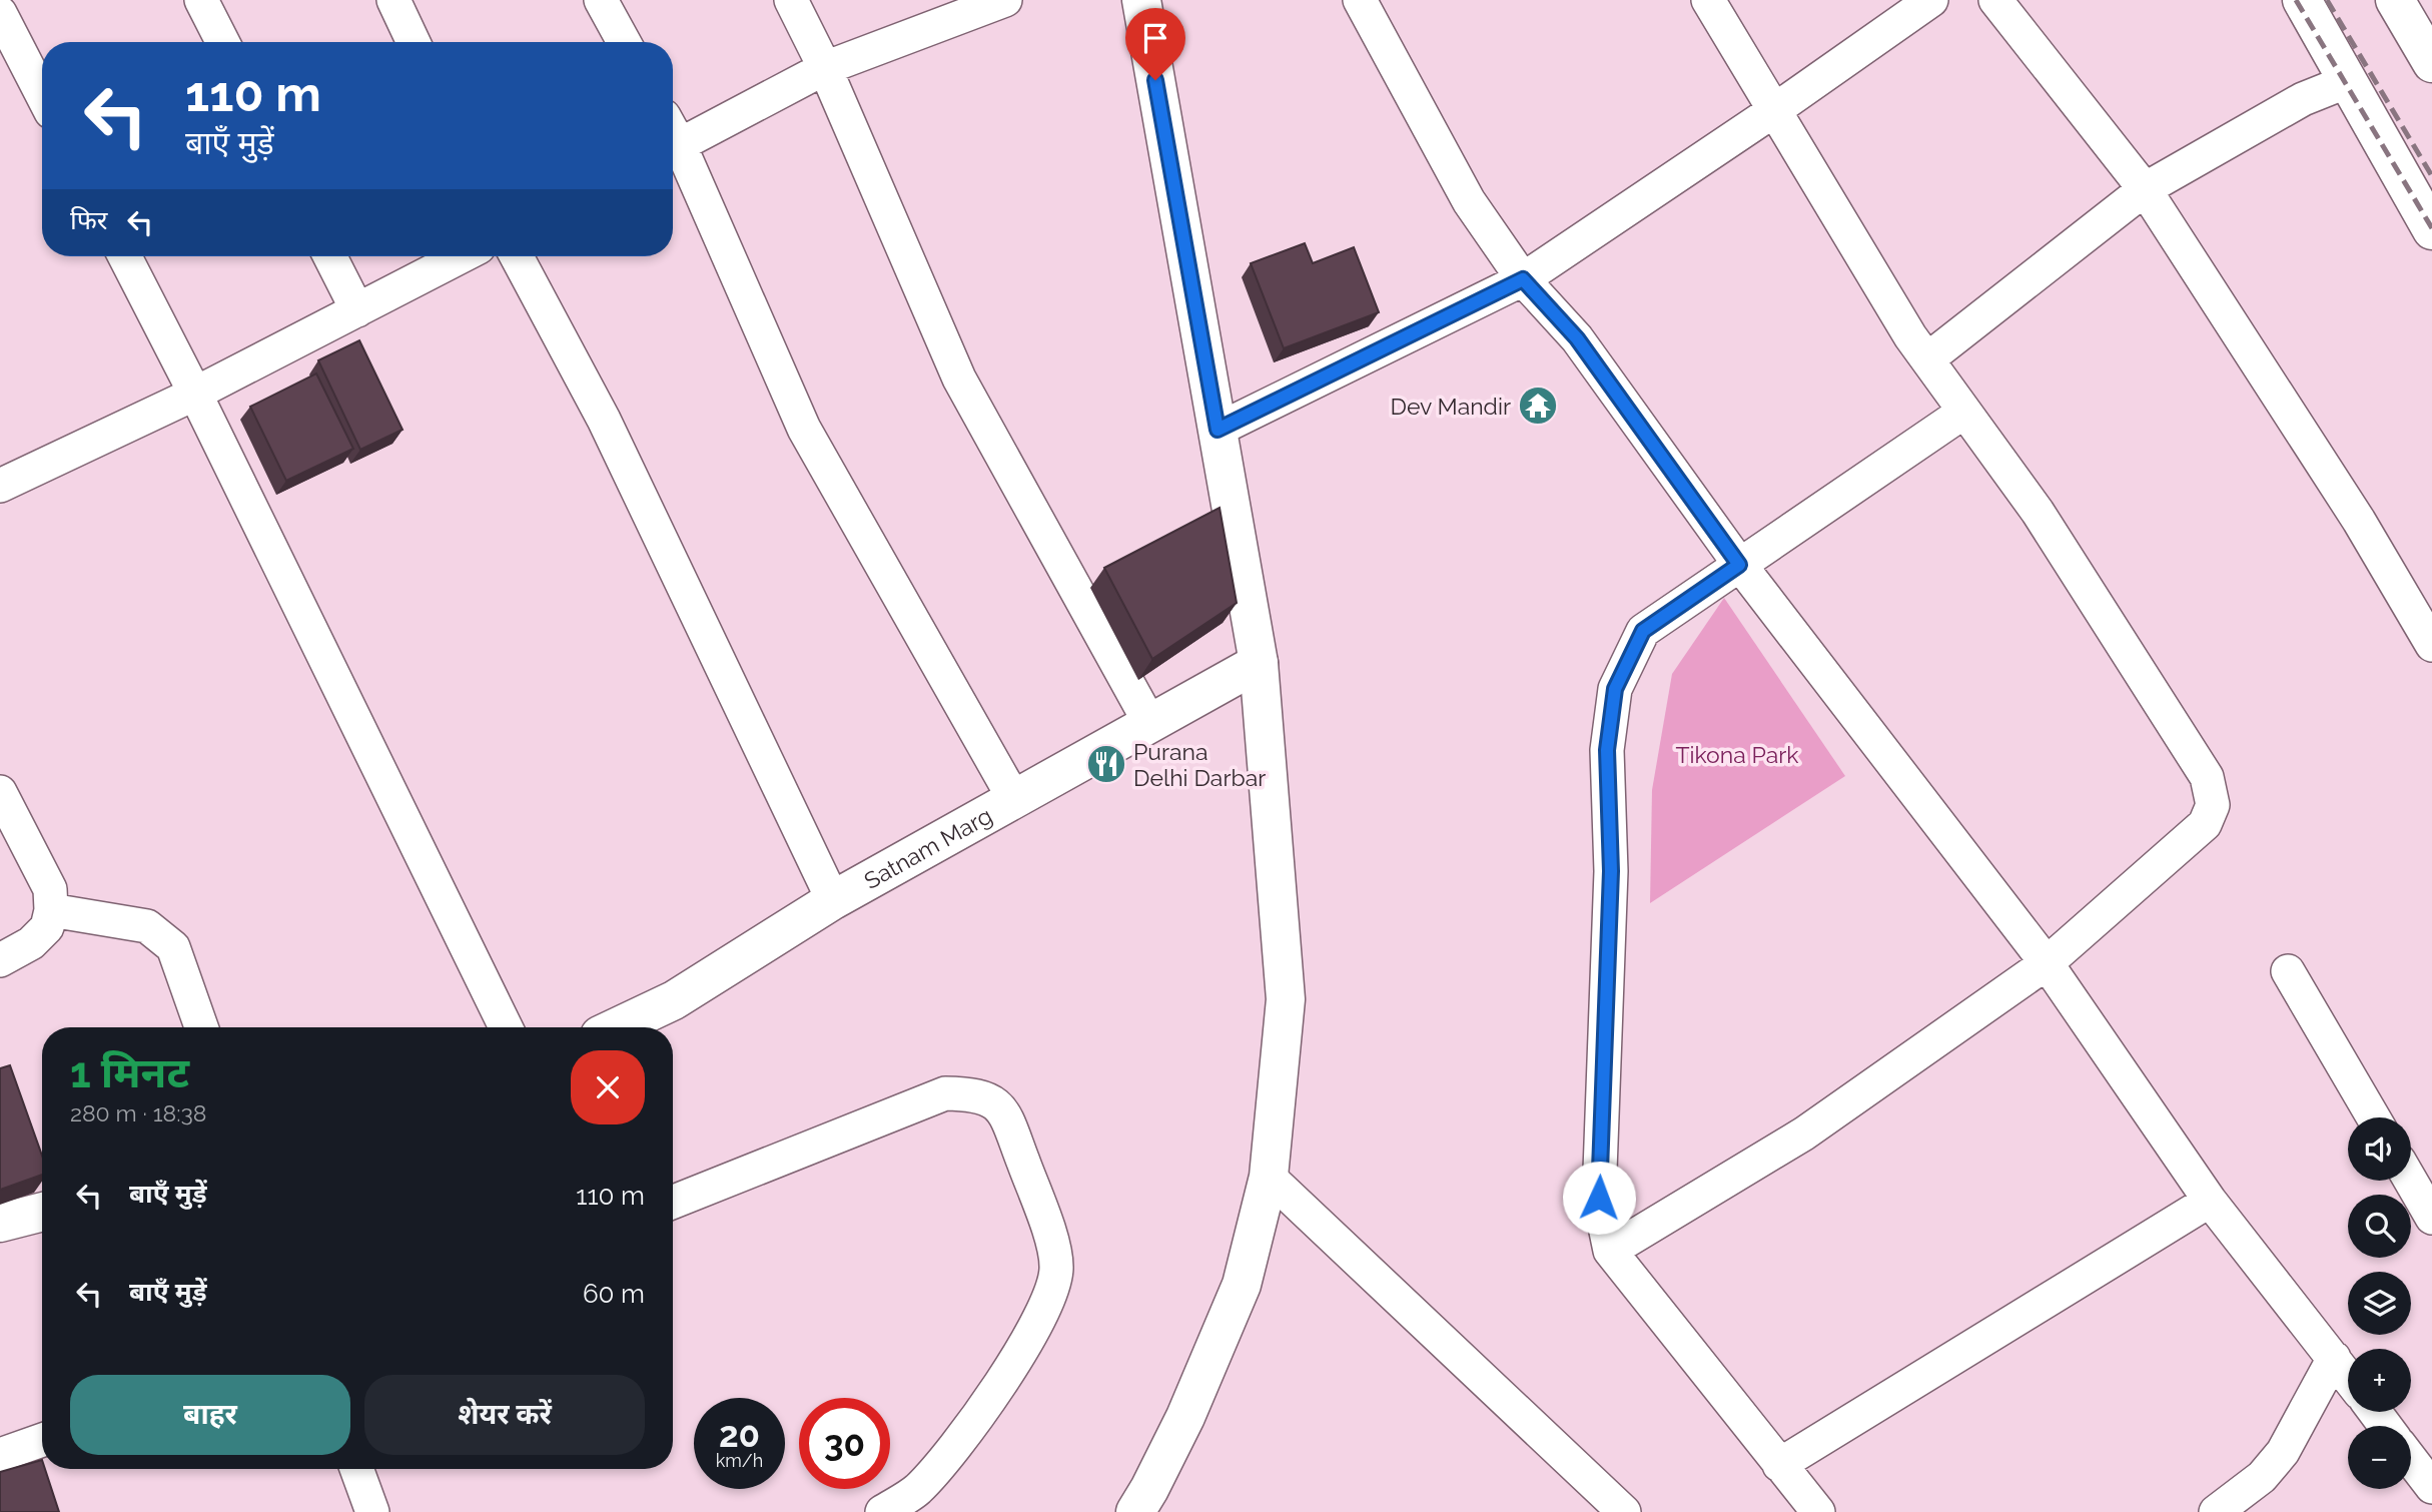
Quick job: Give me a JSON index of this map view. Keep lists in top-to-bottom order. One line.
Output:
{"streets":{"street":["Satnam Marg"]},"parks":["Tikona Park"],"places":{"temple":["Dev Mandir"],"restaurant":["Purana Delhi Darbar"]},"page":{"turn":["110 m","बाएँ मुड़ें"],"then":"फिर","heading":["1 मिनट","280 m · 18:38"],"map_buttons":["+","−"],"list":[{"name":"बाएँ मुड़ें","value":"110 m"},{"name":"बाएँ मुड़ें","value":"60 m"}],"buttons":["बाहर","शेयर करें"],"speed":"20 km/h","limit":"30"}}
